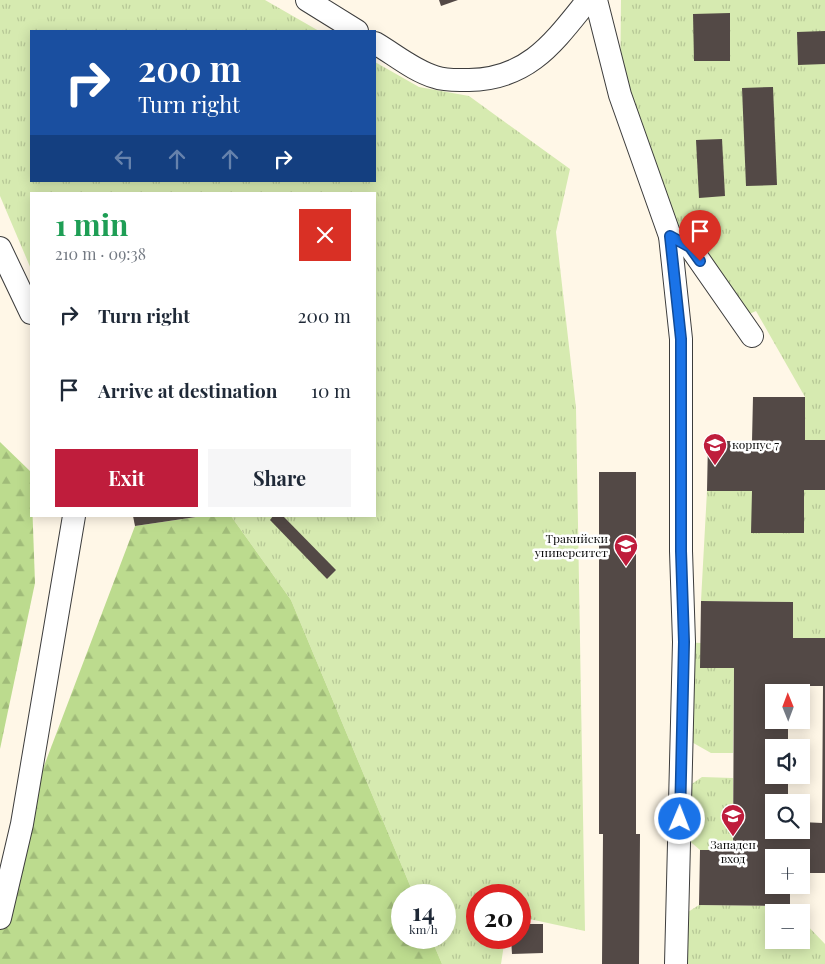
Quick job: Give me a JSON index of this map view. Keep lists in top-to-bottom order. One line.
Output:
{"places":{"school or university":["корпус 7","Тракийски университет","Западен вход"]},"north":"top","page":{"turn":["200 m","Turn right"],"heading":["1 min","210 m · 09:38"],"list":[{"name":"Turn right","value":"200 m"},{"name":"Arrive at destination","value":"10 m"}],"buttons":["Exit","Share"],"map_buttons":["+","−"],"speed":"14 km/h","limit":"20"}}
